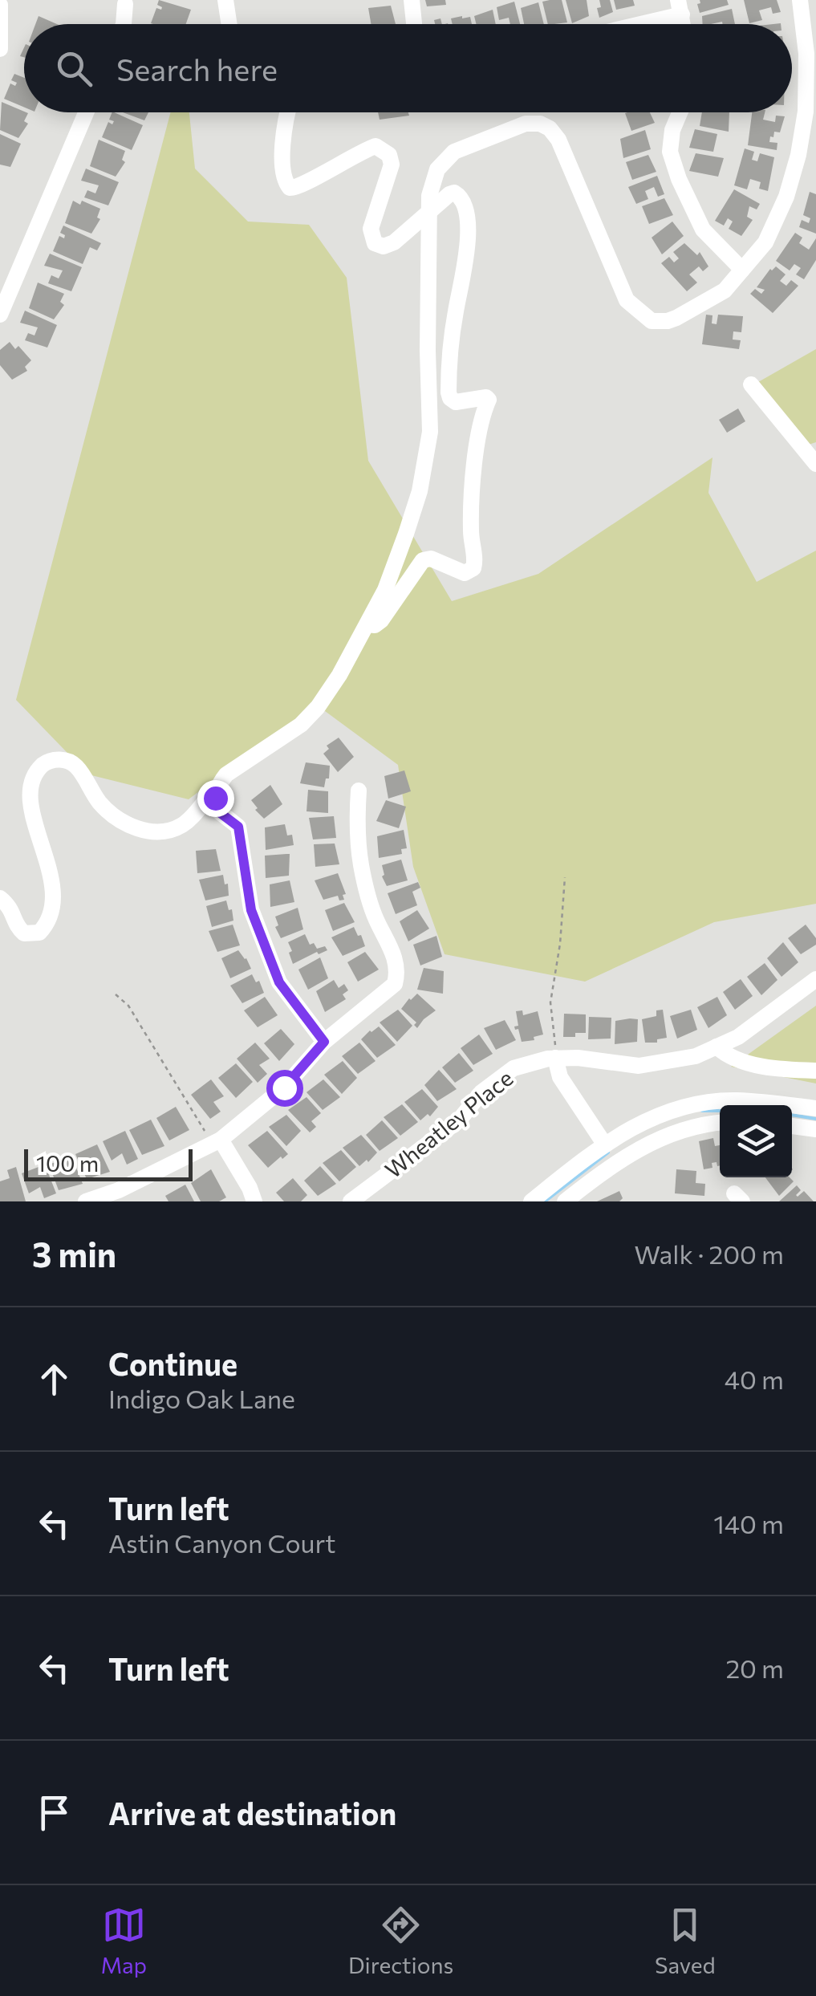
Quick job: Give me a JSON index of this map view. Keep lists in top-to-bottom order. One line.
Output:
{"streets":{"street":["Wheatley Place"]},"scale_bar":"100 m","page":{"search":"Search here","scale":"100 m","heading":["3 min","Walk · 200 m"],"list":[["Continue","Indigo Oak Lane","40 m"],["Turn left","Astin Canyon Court","140 m"],["Turn left","20 m"],"Arrive at destination"],"nav":["Map","Directions","Saved"]}}
